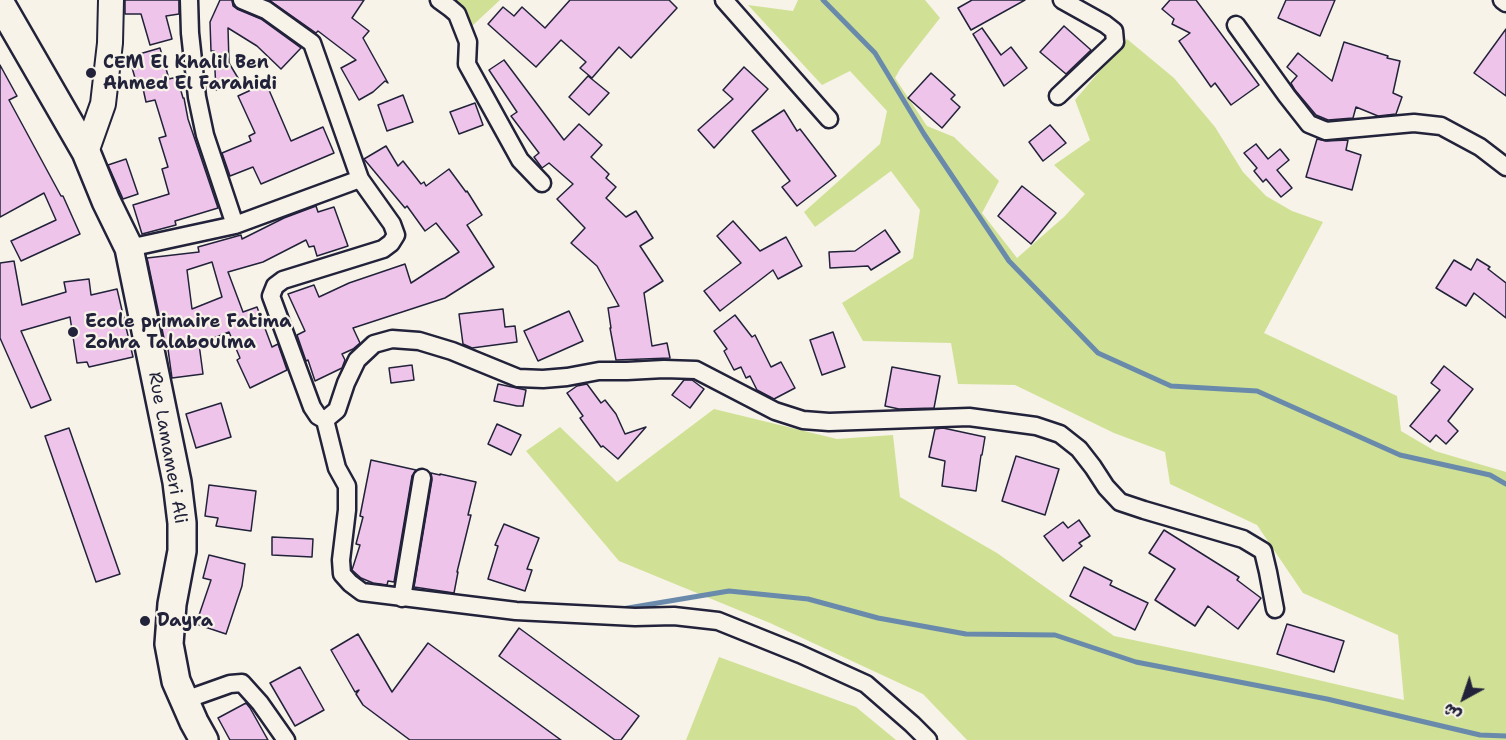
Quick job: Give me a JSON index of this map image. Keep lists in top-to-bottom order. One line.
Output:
{"streets":{"main road":["Rue Lamameri Ali"]},"places":["CEM El Khalil Ben Ahmed El Farahidi","Ecole primaire Fatima Zohra Talaboulma","Dayra"],"north":"bottom left"}
